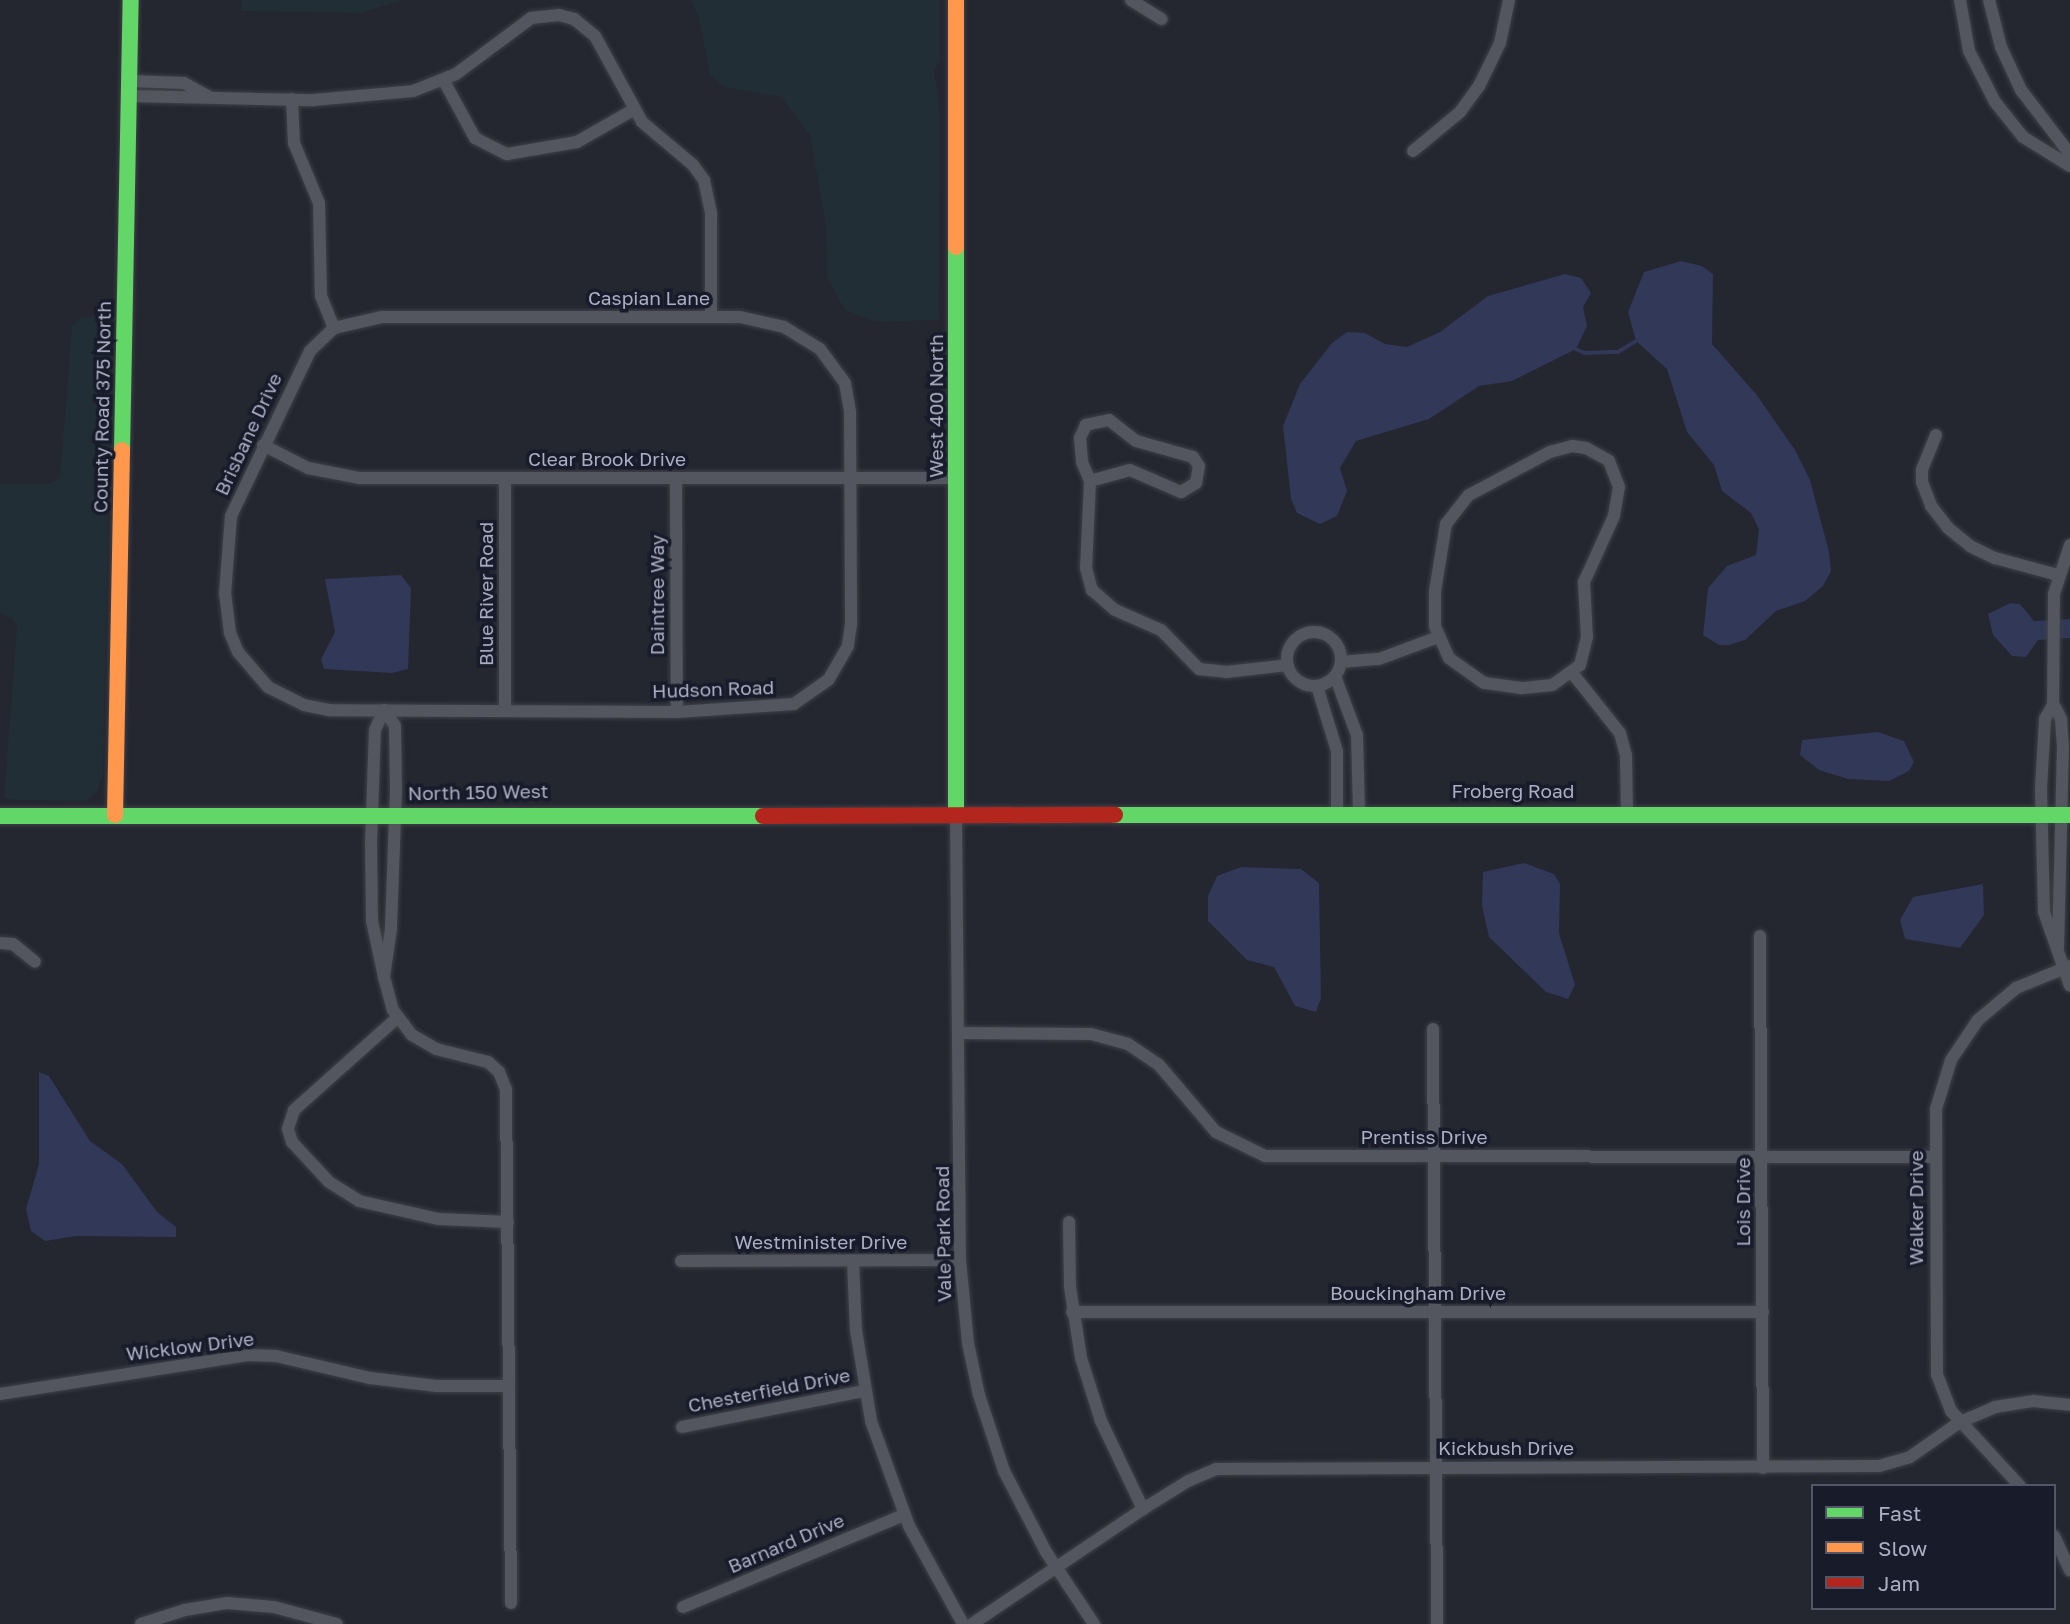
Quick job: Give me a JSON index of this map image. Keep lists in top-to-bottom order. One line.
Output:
{"streets":{"main road":["West 400 North","County Road 375 North","Froberg Road","North 150 West"],"street":["Caspian Lane","Brisbane Drive","Clear Brook Drive","Blue River Road","Daintree Way","Hudson Road","Prentiss Drive","Lois Drive","Walker Drive","Vale Park Road","Westminister Drive","Bouckingham Drive","Wicklow Drive","Chesterfield Drive","Kickbush Drive","Barnard Drive"]},"crossings":[["Caspian Lane","Brisbane Drive"],["Caspian Lane","Clear Brook Drive"],["Caspian Lane","Hudson Road"],["West 400 North","Clear Brook Drive"],["West 400 North","Froberg Road"],["West 400 North","North 150 West"],["West 400 North","Vale Park Road"],["County Road 375 North","North 150 West"],["Brisbane Drive","Clear Brook Drive"],["Brisbane Drive","Hudson Road"],["Clear Brook Drive","Blue River Road"],["Clear Brook Drive","Daintree Way"],["Clear Brook Drive","Hudson Road"],["Blue River Road","Hudson Road"],["Daintree Way","Hudson Road"],["Froberg Road","North 150 West"],["Froberg Road","Vale Park Road"],["North 150 West","Vale Park Road"],["Prentiss Drive","Lois Drive"],["Prentiss Drive","Walker Drive"],["Prentiss Drive","Vale Park Road"],["Lois Drive","Bouckingham Drive"],["Lois Drive","Kickbush Drive"],["Walker Drive","Kickbush Drive"],["Vale Park Road","Westminister Drive"],["Vale Park Road","Kickbush Drive"]],"legend":["Fast","Slow","Jam"]}
